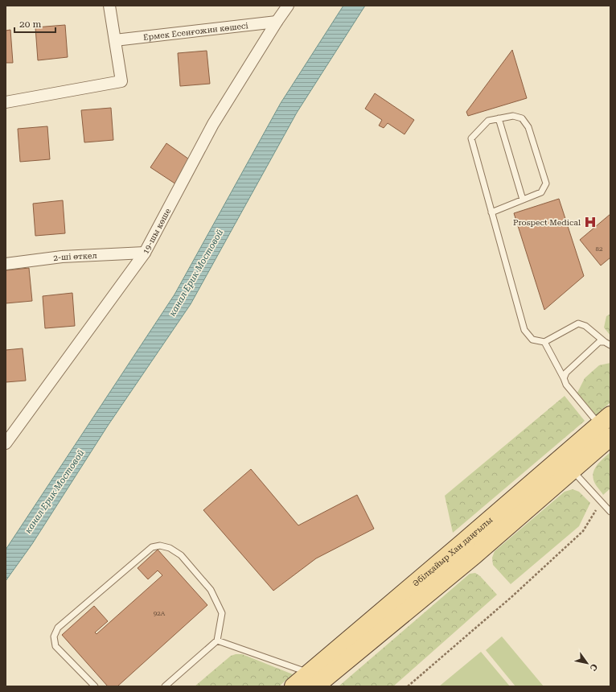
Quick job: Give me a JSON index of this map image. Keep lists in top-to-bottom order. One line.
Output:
{"streets":{"main road":["Әбілқайыр Хан даңғылы"],"street":["Ермек Есенғожин көшесі","19-шы көше","2-шi өткел"]},"crossings":[["Ермек Есенғожин көшесі","19-шы көше"],["19-шы көше","2-шi өткел"]],"water":["канал Ерик Мостовой"],"places":{"hospital":["Prospect Medical"]},"house_numbers":["82","92А"],"scale_bar":"20 m","north":"bottom right"}
